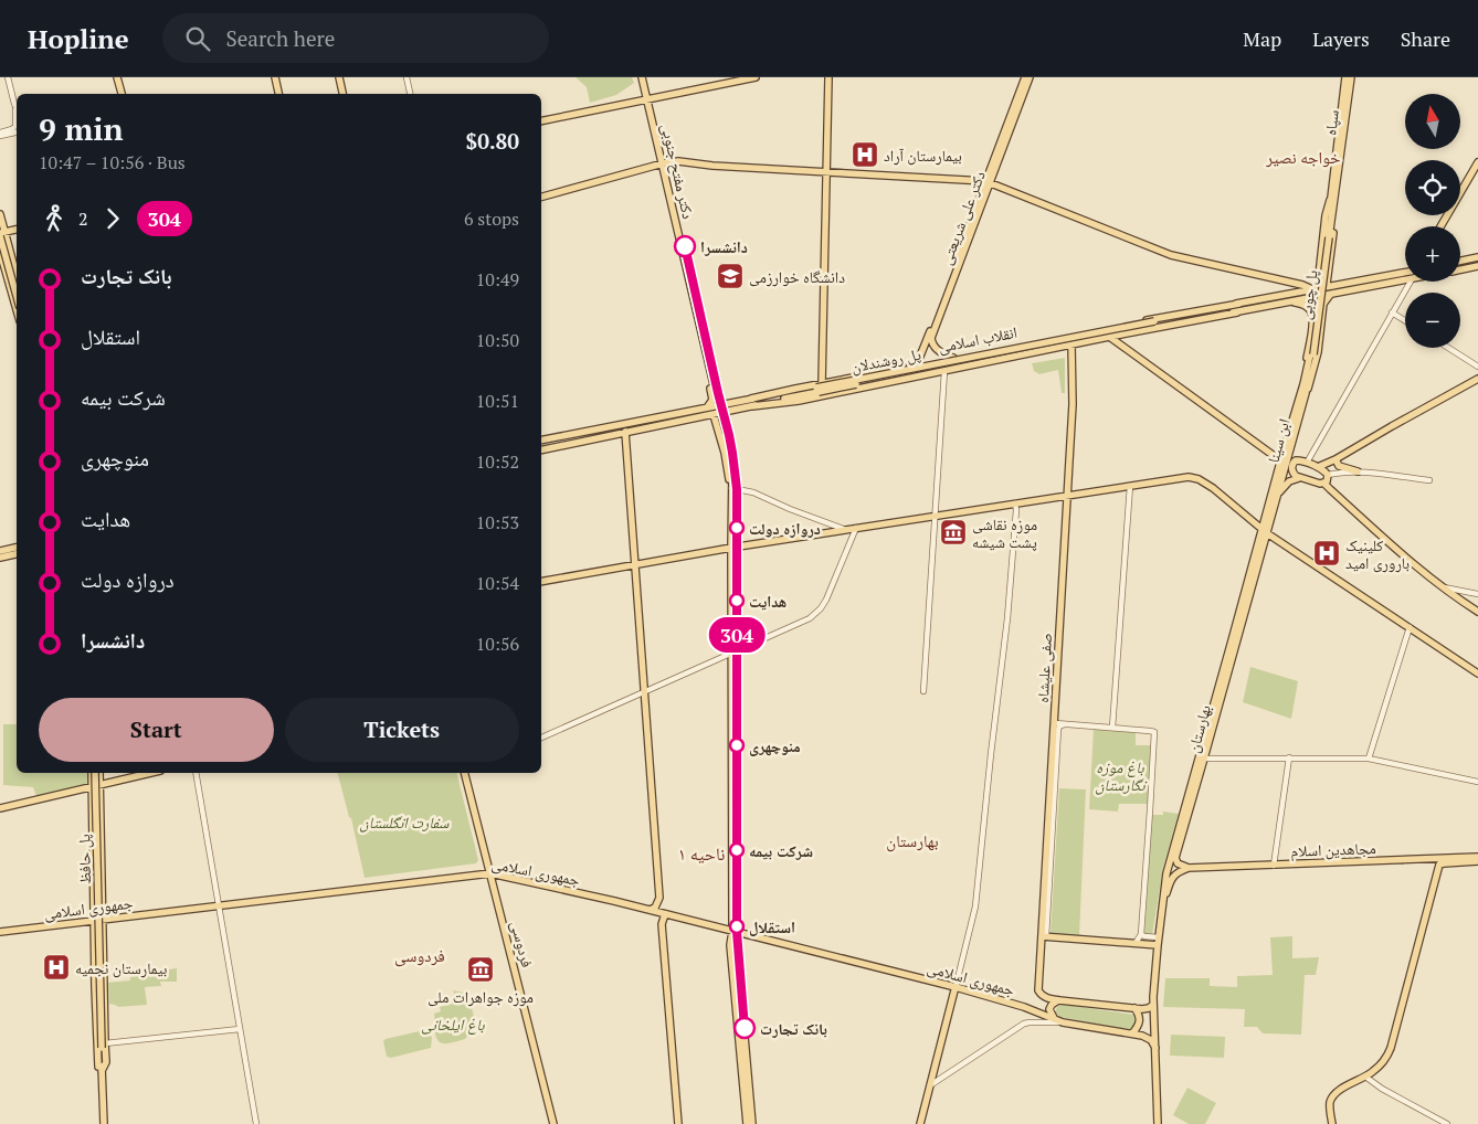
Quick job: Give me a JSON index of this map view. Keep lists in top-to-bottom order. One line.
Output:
{"streets":{"main road":["سپاه","دکتر مفتح جنوبی","دکتر علی شریعتی","پل چوبی","انقلاب اسلامی","پل روشندلان","ابن سینا","صفی علیشاه","بهارستان","مجاهدین اسلام","پل حافظ","جمهوری اسلامی","فردوسی"]},"crossings":[["سپاه","پل چوبی"],["دکتر مفتح جنوبی","انقلاب اسلامی"],["دکتر علی شریعتی","انقلاب اسلامی"],["پل چوبی","ابن سینا"],["انقلاب اسلامی","پل روشندلان"],["انقلاب اسلامی","صفی علیشاه"],["ابن سینا","بهارستان"],["بهارستان","مجاهدین اسلام"],["جمهوری اسلامی","فردوسی"]],"districts":["خواجه نصیر","بهارستان","ناحیه ۱","فردوسی"],"parks":["باغ موزه نگارستان","سفارت انگلستان","باغ ایلخانی"],"places":{"hospital":["بیمارستان آراد","کلینیک باروری امید","بیمارستان نجمیه"],"other":["دانشسرا","دروازه دولت","هدایت","منوچهری","شرکت بیمه","استقلال","بانک تجارت"],"school or university":["دانشگاه خوارزمی"],"museum":["موزه نقاشی پشت شیشه","موزه جواهرات ملی"]},"lines":["bus line 304"],"north":"top","page":{"header":"Hopline","search":"Search here","nav":["Map","Layers","Share"],"on_map":"304","map_buttons":["+","−"],"heading":["9 min","10:47 – 10:56 · Bus","$0.80"],"legs":["2","304","6 stops"],"list":[{"name":"بانک تجارت","value":"10:49"},{"name":"استقلال","value":"10:50"},{"name":"شرکت بیمه","value":"10:51"},{"name":"منوچهری","value":"10:52"},{"name":"هدایت","value":"10:53"},{"name":"دروازه دولت","value":"10:54"},{"name":"دانشسرا","value":"10:56"}],"buttons":["Start","Tickets"]}}
